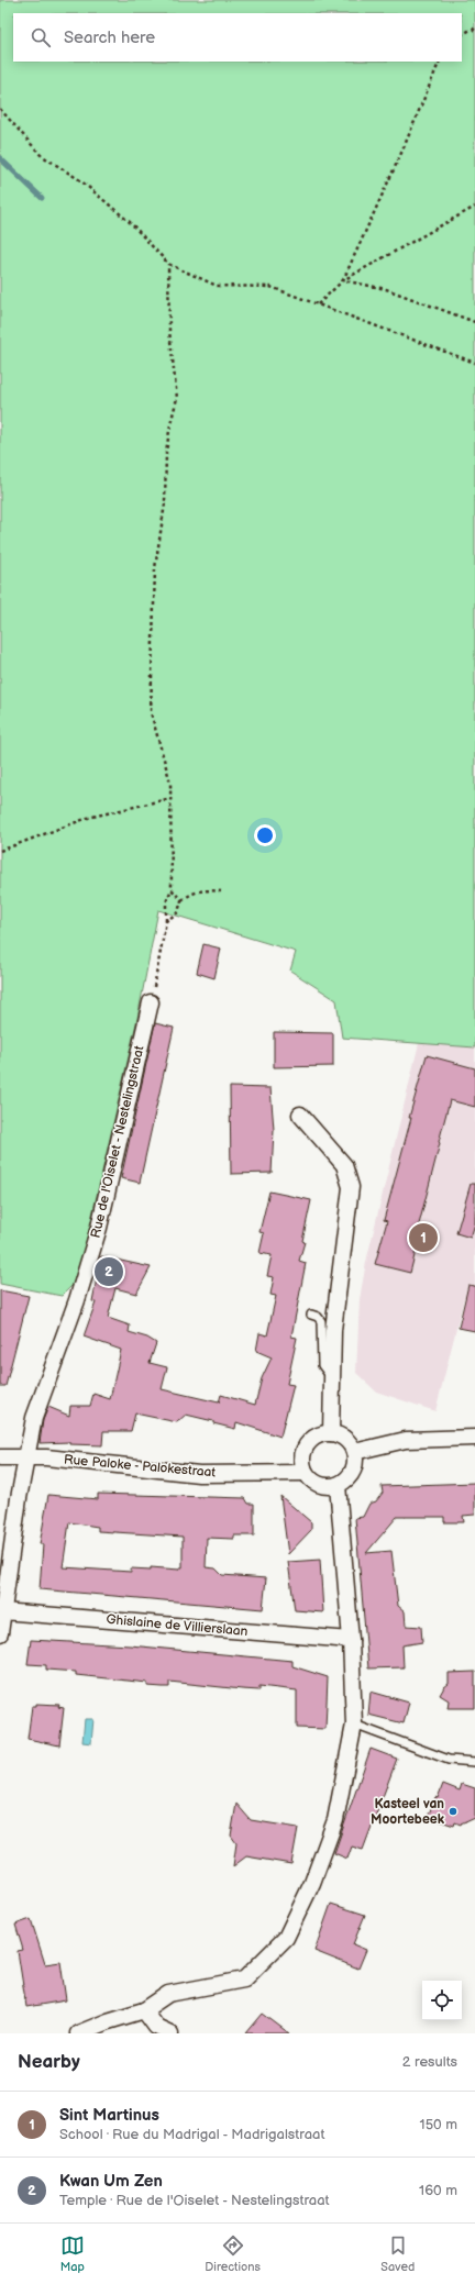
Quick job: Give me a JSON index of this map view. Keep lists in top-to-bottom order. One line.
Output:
{"streets":{"street":["Rue de l'Oiselet - Nestelingstraat","Rue Paloke - Palokestraat","Ghislaine de Villierslaan"]},"crossings":[["Rue de l'Oiselet - Nestelingstraat","Rue Paloke - Palokestraat"],["Rue de l'Oiselet - Nestelingstraat","Ghislaine de Villierslaan"]],"places":["Kasteel van Moortebeek"],"page":{"search":"Search here","pins":["1","2"],"heading":["Nearby","2 results"],"list":[{"mark":"1","name":"Sint Martinus","note":"School · Rue du Madrigal - Madrigalstraat","value":"150 m"},{"mark":"2","name":"Kwan Um Zen","note":"Temple · Rue de l'Oiselet - Nestelingstraat","value":"160 m"}],"nav":["Map","Directions","Saved"]}}
